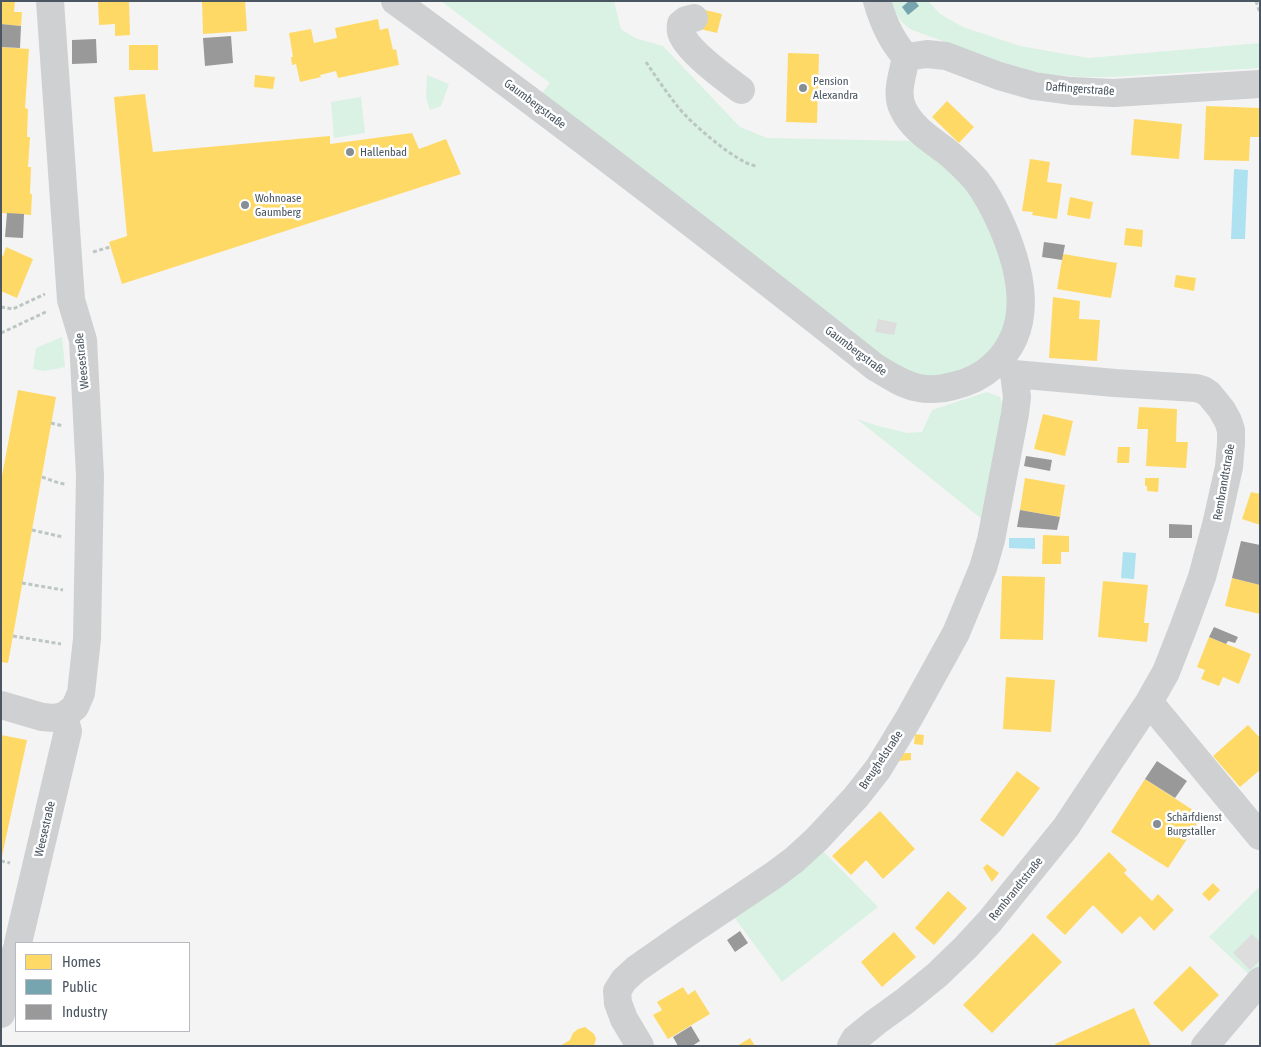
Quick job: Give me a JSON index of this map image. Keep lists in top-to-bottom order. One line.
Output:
{"streets":{"street":["Daffingerstraße","Gaumbergstraße","Weesestraße","Rembrandtstraße","Breughelstraße"]},"crossings":[["Daffingerstraße","Gaumbergstraße"],["Gaumbergstraße","Rembrandtstraße"],["Gaumbergstraße","Breughelstraße"],["Rembrandtstraße","Breughelstraße"]],"places":["Pension Alexandra","Hallenbad","Wohnoase Gaumberg","Schärfdienst Burgstaller"],"legend":["Homes","Public","Industry"]}
